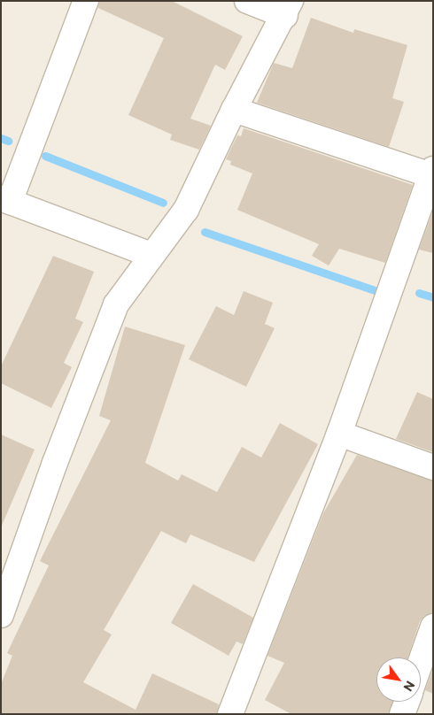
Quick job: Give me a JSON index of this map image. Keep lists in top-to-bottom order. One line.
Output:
{"north":"bottom right"}
